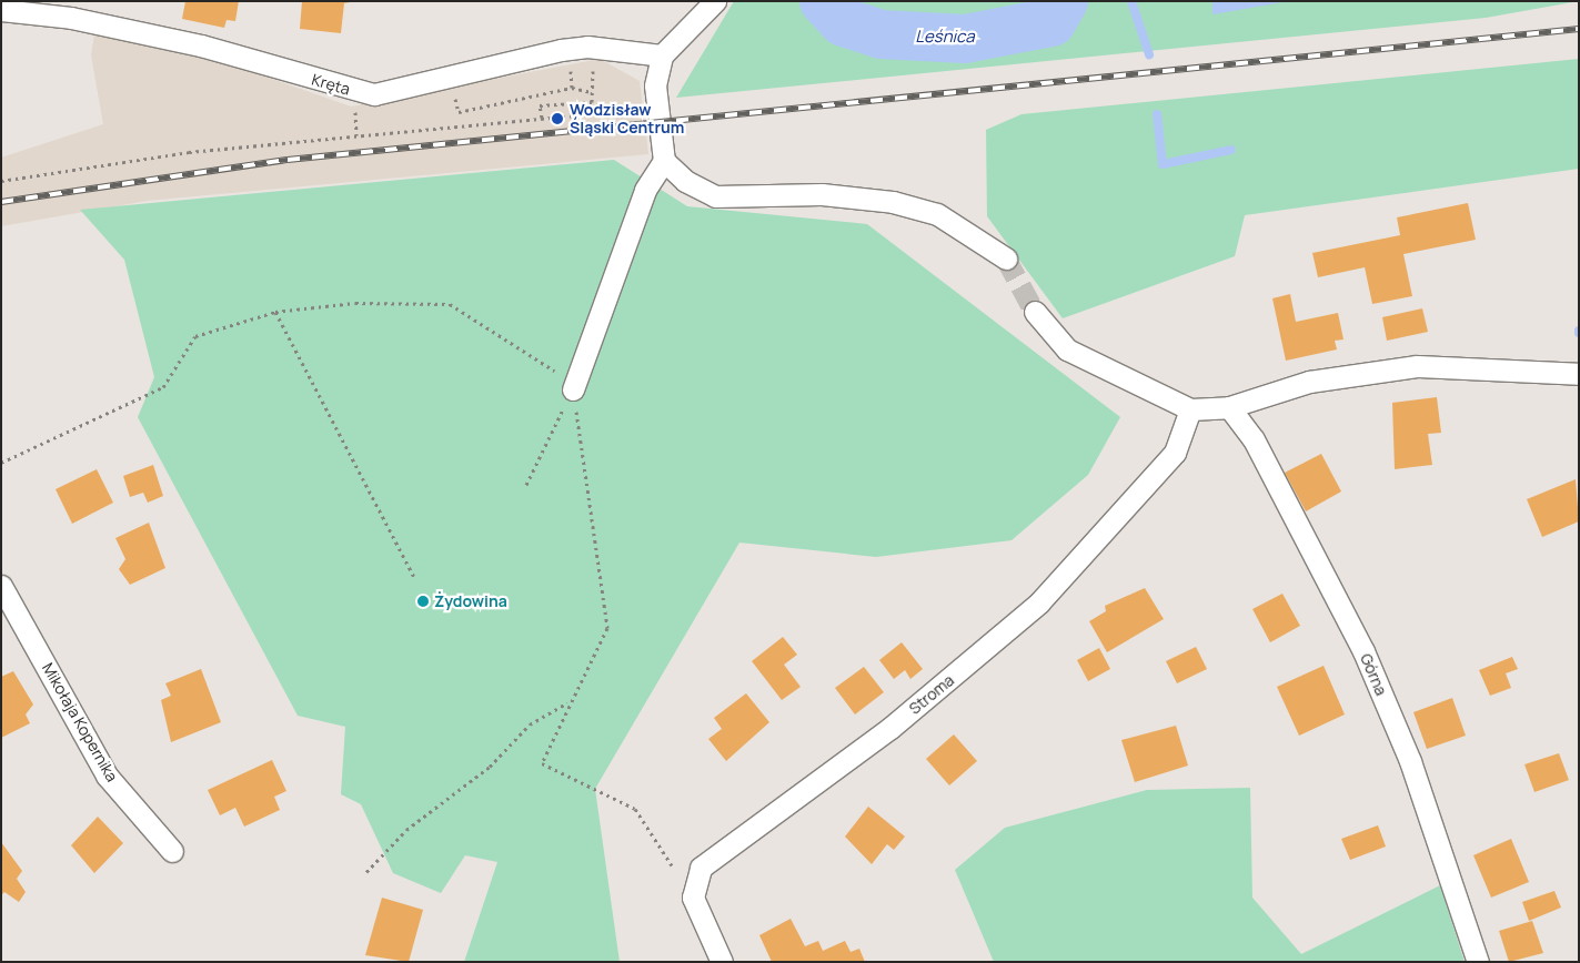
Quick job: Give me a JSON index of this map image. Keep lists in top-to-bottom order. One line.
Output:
{"streets":{"street":["Kręta","Górna","Stroma","Mikołaja Kopernika"]},"water":["Leśnica"],"places":["Wodzisław Śląski Centrum","Żydowina"]}
